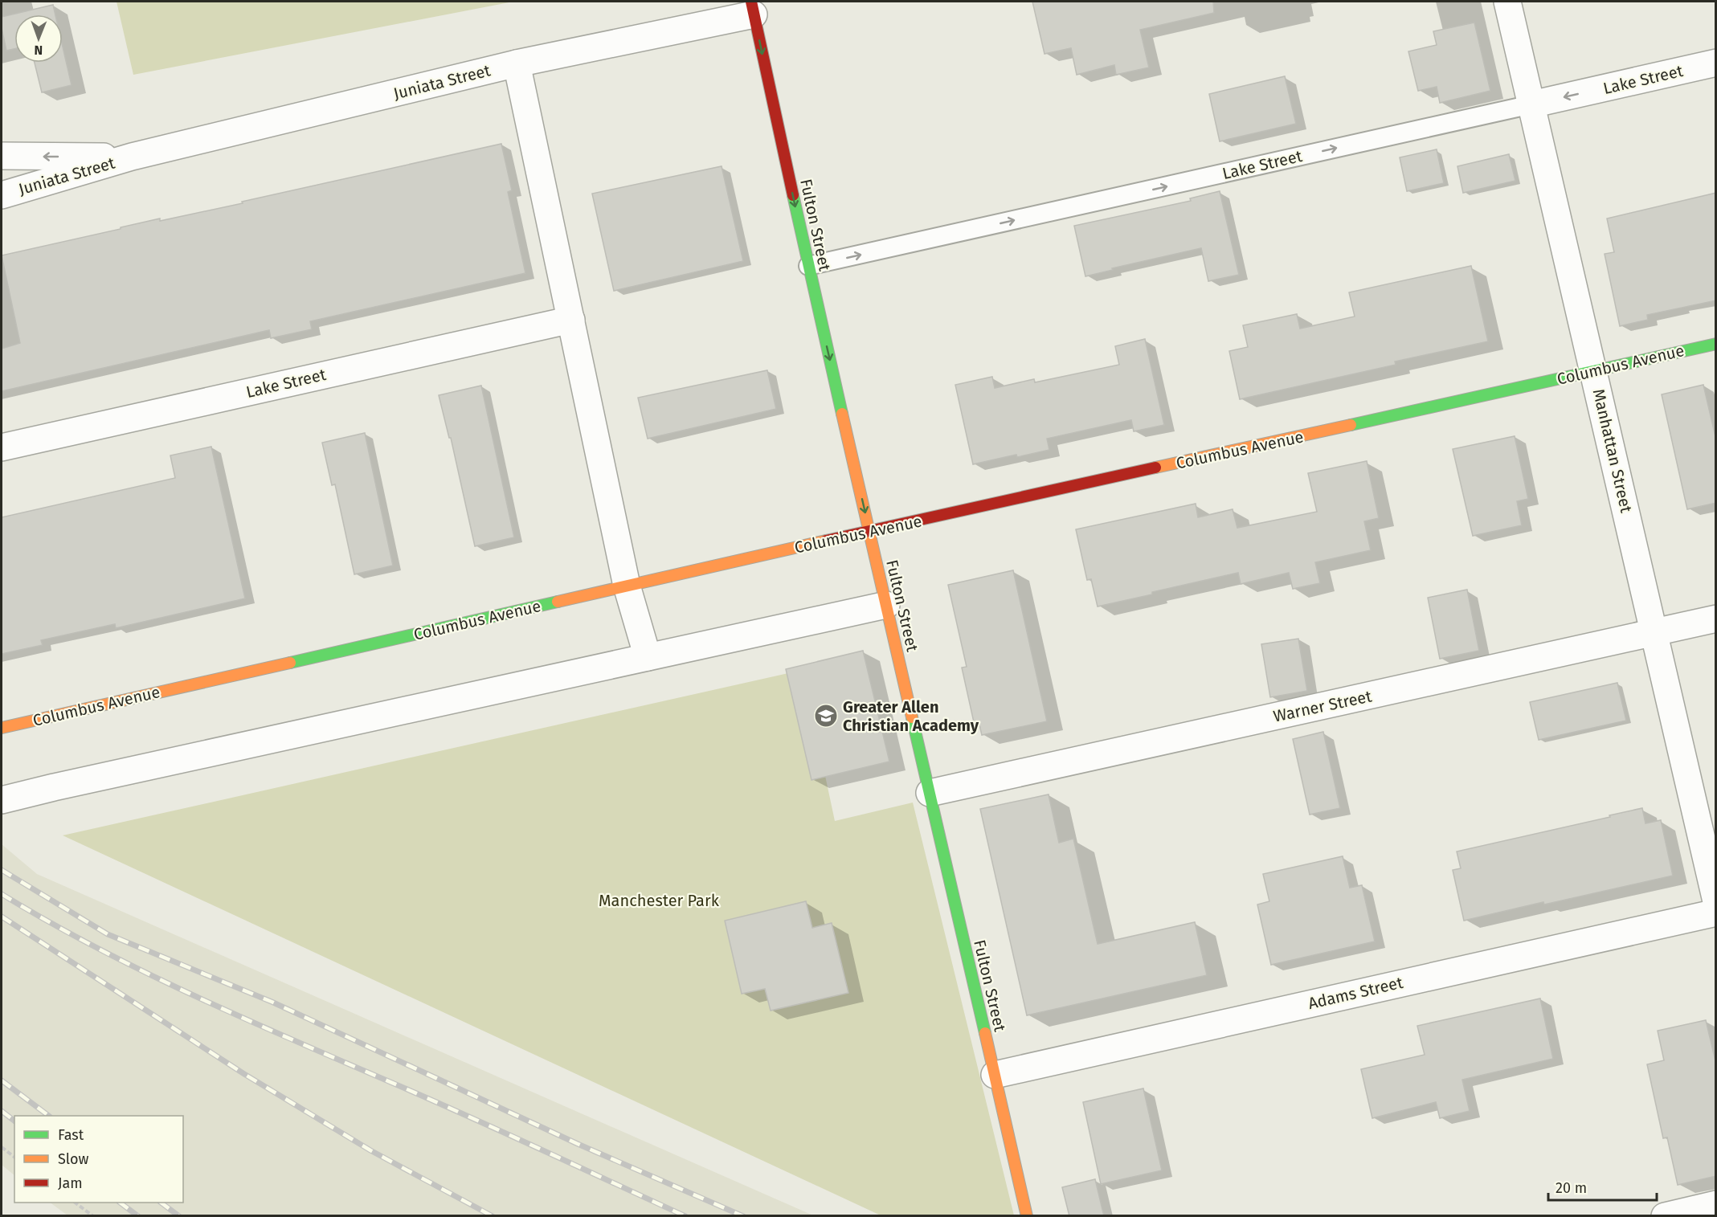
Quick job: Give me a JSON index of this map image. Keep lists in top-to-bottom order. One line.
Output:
{"streets":{"street":["Lake Street","Juniata Street","Fulton Street","Columbus Avenue","Manhattan Street","Warner Street","Adams Street"]},"crossings":[["Lake Street","Fulton Street"],["Lake Street","Manhattan Street"],["Juniata Street","Fulton Street"],["Fulton Street","Columbus Avenue"],["Fulton Street","Warner Street"],["Fulton Street","Adams Street"],["Columbus Avenue","Manhattan Street"],["Manhattan Street","Warner Street"]],"one_way":["Fulton Street"],"parks":["Manchester Park"],"places":{"school or university":["Greater Allen Christian Academy"]},"legend":["Fast","Slow","Jam"],"scale_bar":"20 m","north":"bottom"}
